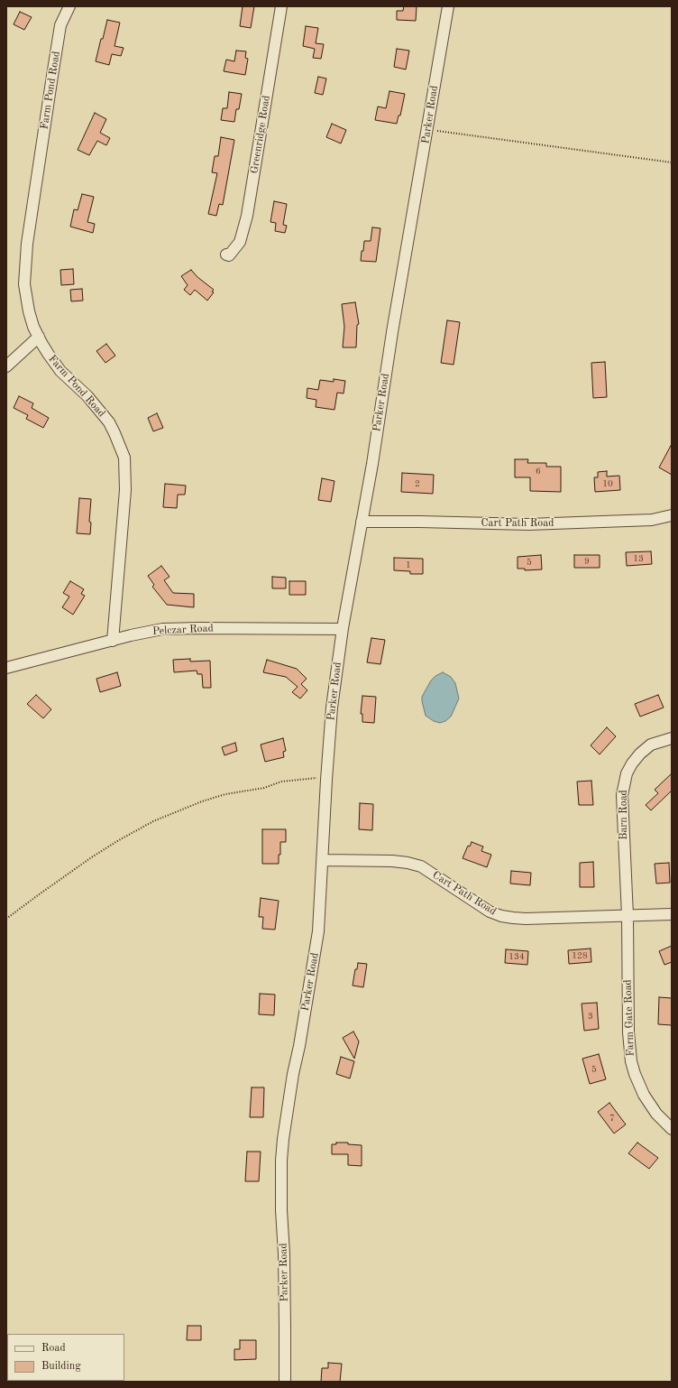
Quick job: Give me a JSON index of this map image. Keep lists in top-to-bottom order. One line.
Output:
{"streets":{"street":["Farm Pond Road","Parker Road","Greenridge Road","Cart Path Road","Pelczar Road","Barn Road","Farm Gate Road"]},"crossings":[["Farm Pond Road","Pelczar Road"],["Parker Road","Cart Path Road"],["Parker Road","Pelczar Road"],["Cart Path Road","Barn Road"],["Cart Path Road","Farm Gate Road"],["Barn Road","Farm Gate Road"]],"house_numbers":["6","2","10","13","9","5","1","128","134","3","5","7"],"legend":["Road","Building"]}
